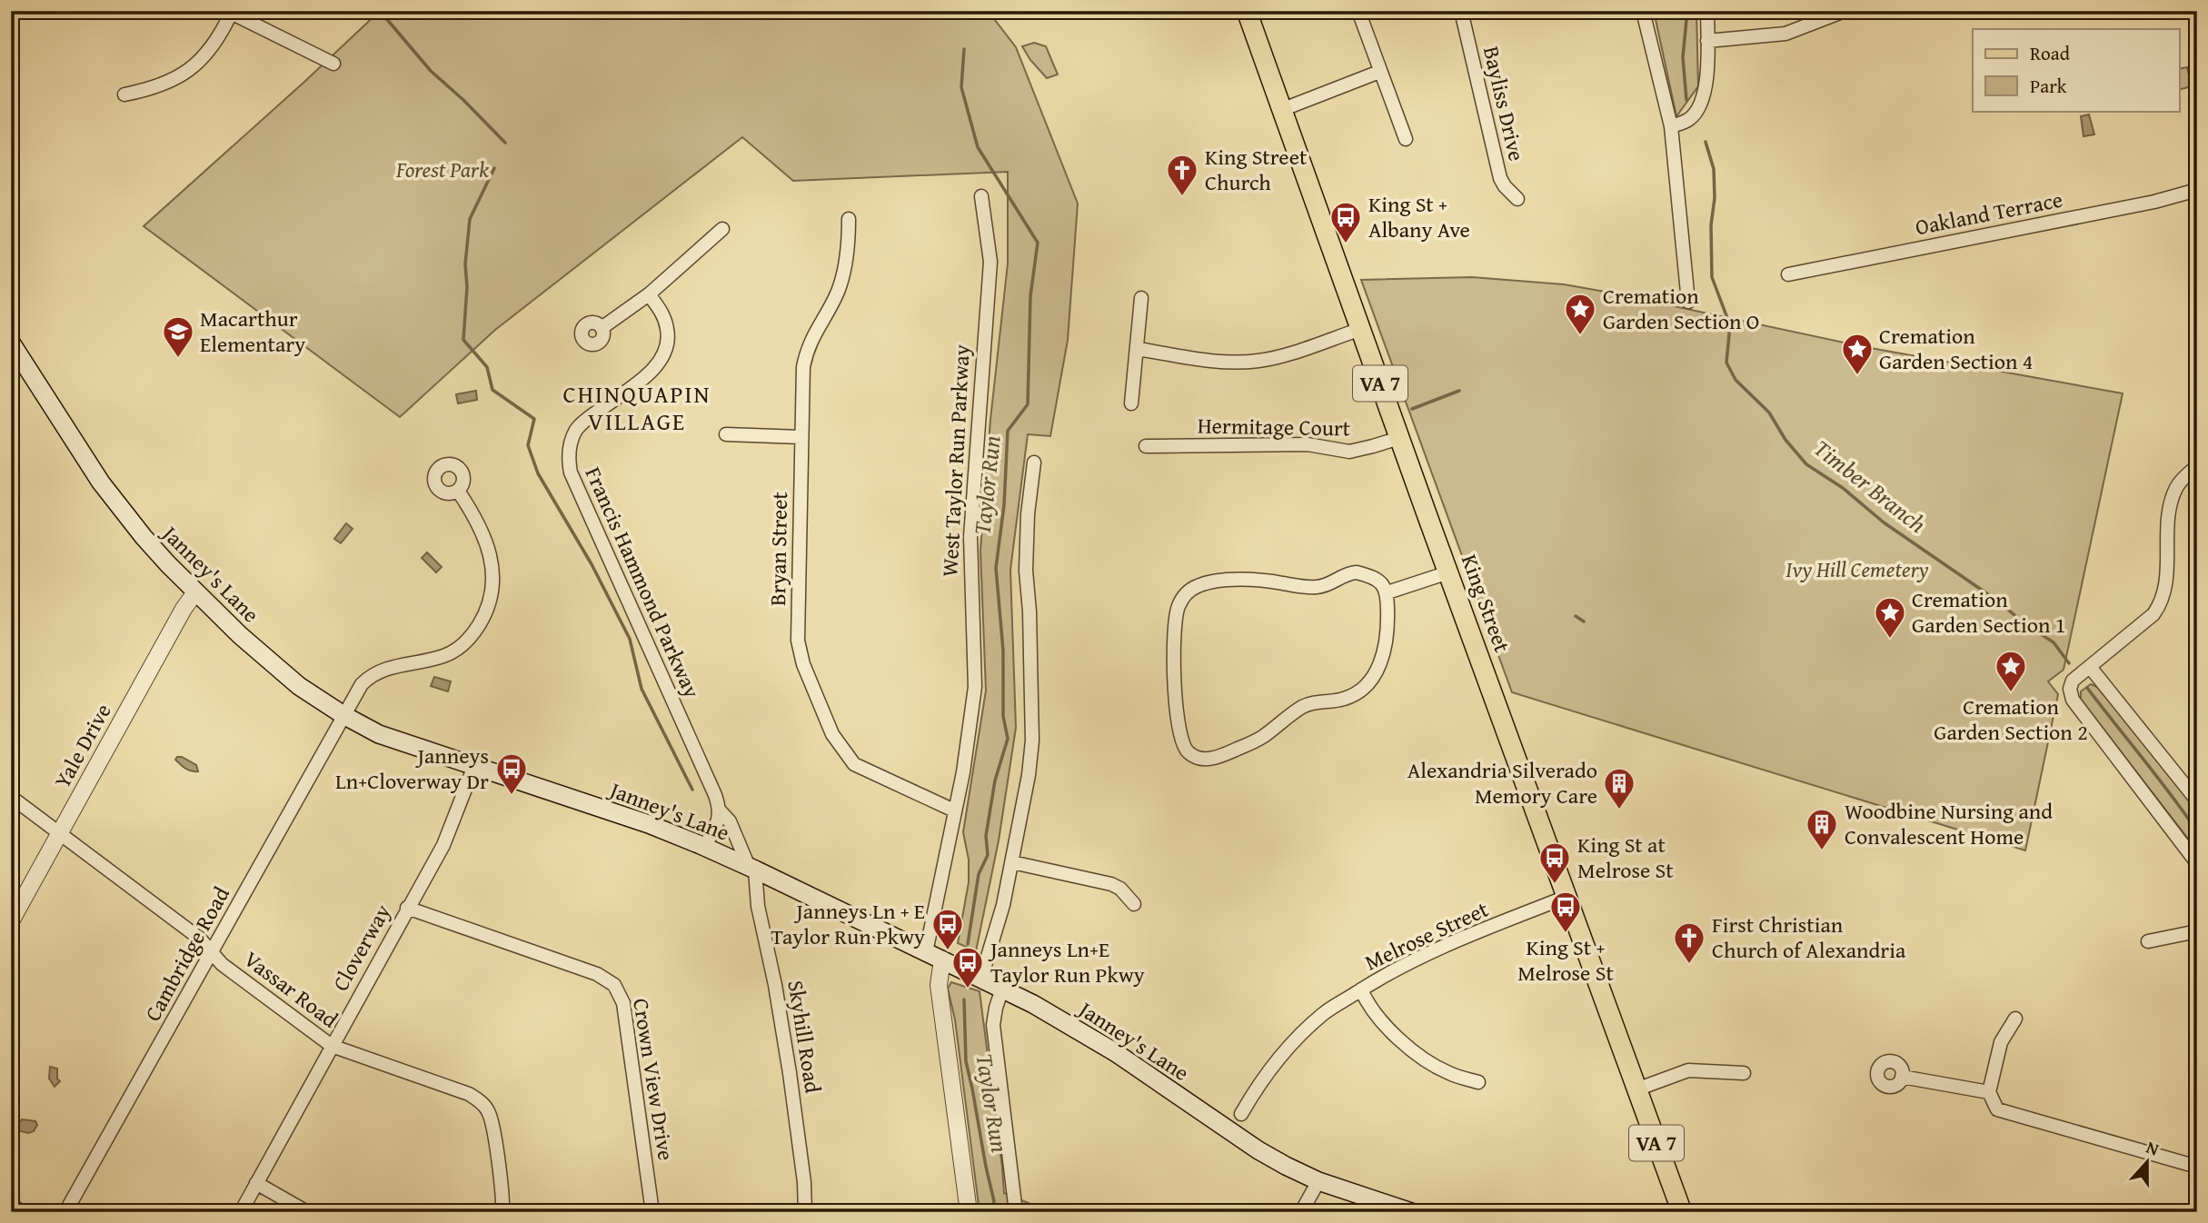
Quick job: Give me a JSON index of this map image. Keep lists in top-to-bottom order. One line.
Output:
{"streets":{"main road":["VA 7","Janney's Lane","King Street"],"street":["Bayliss Drive","Oakland Terrace","Hermitage Court","West Taylor Run Parkway","Bryan Street","Francis Hammond Parkway","Yale Drive","Melrose Street","Cloverway","Cambridge Road","Vassar Road","Skyhill Road","Crown View Drive"]},"crossings":[["Hermitage Court","King Street"],["West Taylor Run Parkway","Bryan Street"],["West Taylor Run Parkway","Janney's Lane"],["Janney's Lane","Francis Hammond Parkway"],["Janney's Lane","Yale Drive"],["Janney's Lane","Cloverway"],["Janney's Lane","Cambridge Road"],["Janney's Lane","Skyhill Road"],["Francis Hammond Parkway","Skyhill Road"],["King Street","Melrose Street"],["Yale Drive","Vassar Road"],["Cloverway","Vassar Road"],["Cloverway","Crown View Drive"],["Cambridge Road","Vassar Road"]],"districts":["CHINQUAPIN VILLAGE"],"water":["Taylor Run","Timber Branch"],"parks":["Forest Park","Ivy Hill Cemetery"],"places":{"church":["King Street Church","First Christian Church of Alexandria"],"bus stop":["King St + Albany Ave","Janneys Ln+Cloverway Dr","King St at Melrose St","King St + Melrose St","Janneys Ln + E Taylor Run Pkwy","Janneys Ln+E Taylor Run Pkwy"],"place":["Cremation Garden Section O","Cremation Garden Section 4","Cremation Garden Section 1","Cremation Garden Section 2"],"school or university":["Macarthur Elementary"],"building":["Alexandria Silverado Memory Care","Woodbine Nursing and Convalescent Home"]},"legend":["Road","Park"],"north":"top"}
